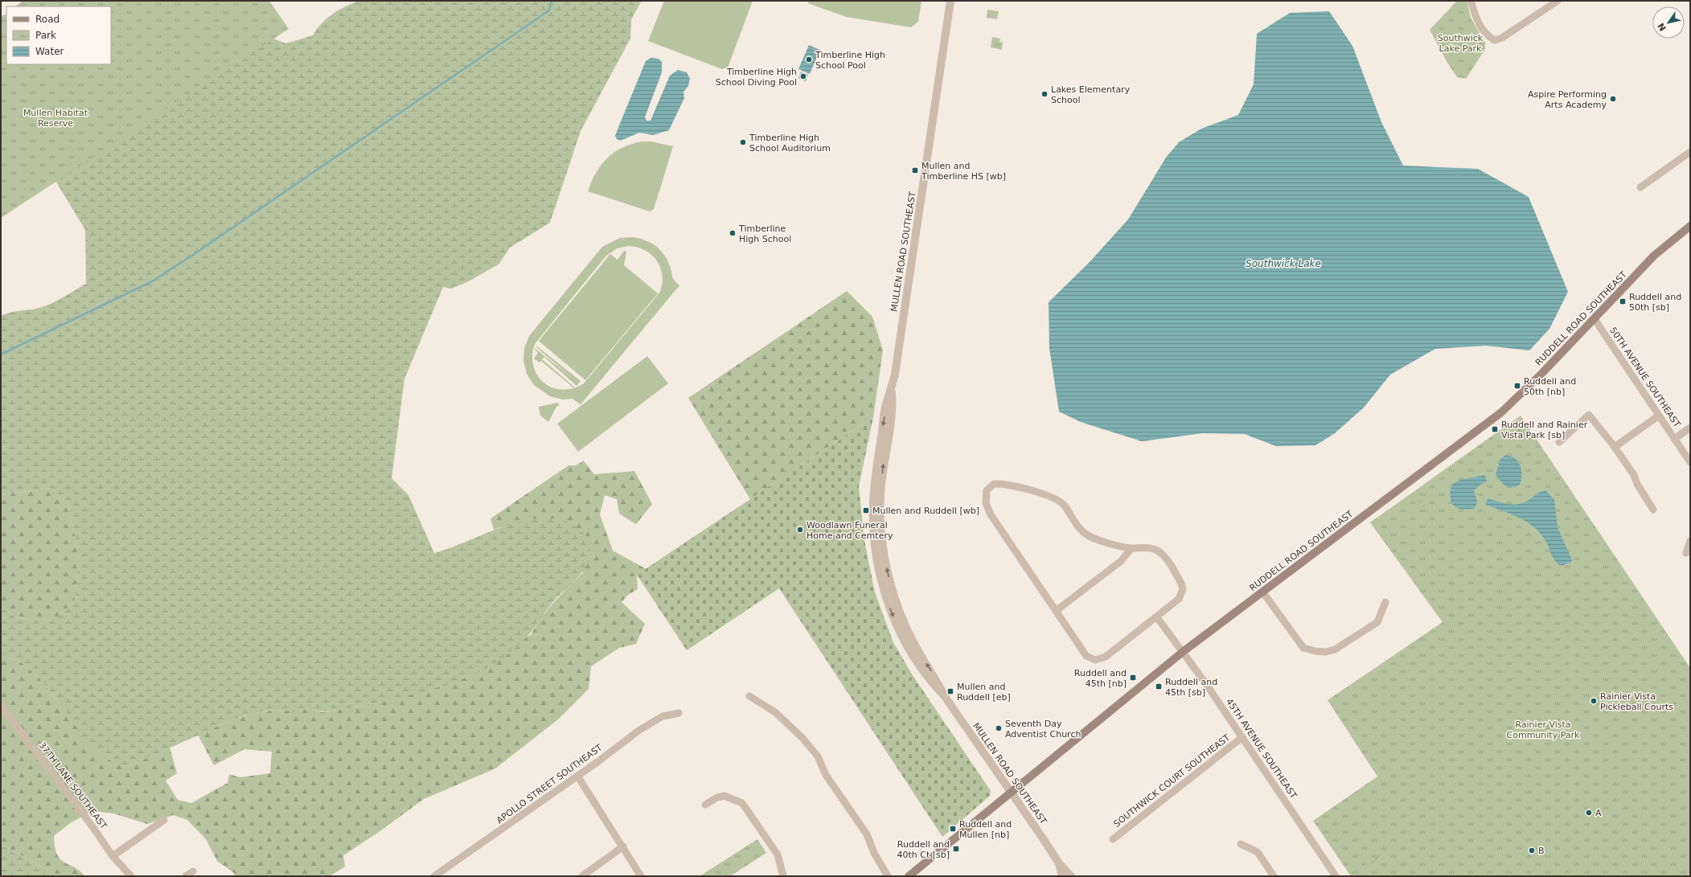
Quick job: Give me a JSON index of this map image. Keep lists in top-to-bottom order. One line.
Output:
{"streets":{"main road":["RUDDELL ROAD SOUTHEAST"],"street":["MULLEN ROAD SOUTHEAST","50TH AVENUE SOUTHEAST","45TH AVENUE SOUTHEAST","SOUTHWICK COURT SOUTHEAST","APOLLO STREET SOUTHEAST","37TH LANE SOUTHEAST"]},"crossings":[["MULLEN ROAD SOUTHEAST","RUDDELL ROAD SOUTHEAST"],["RUDDELL ROAD SOUTHEAST","50TH AVENUE SOUTHEAST"],["RUDDELL ROAD SOUTHEAST","45TH AVENUE SOUTHEAST"],["45TH AVENUE SOUTHEAST","SOUTHWICK COURT SOUTHEAST"]],"water":["Southwick Lake"],"parks":["Southwick Lake Park","Mullen Habitat Reserve","Rainier Vista Community Park"],"places":{"other":["Timberline High School Pool","Timberline High School Diving Pool","Lakes Elementary School","Aspire Performing Arts Academy","Timberline High School Auditorium","Timberline High School","Woodlawn Funeral Home and Cemtery","Rainier Vista Pickleball Courts","Seventh Day Adventist Church","A","B"],"transit":["Mullen and Timberline HS [wb]","Ruddell and 50th [sb]","Ruddell and 50th [nb]","Ruddell and Rainier Vista Park [sb]","Mullen and Ruddell [wb]","Ruddell and 45th [nb]","Ruddell and 45th [sb]","Mullen and Ruddell [eb]","Ruddell and Mullen [nb]","Ruddell and 40th Ct [sb]"]},"legend":["Road","Park","Water"],"north":"bottom left"}
